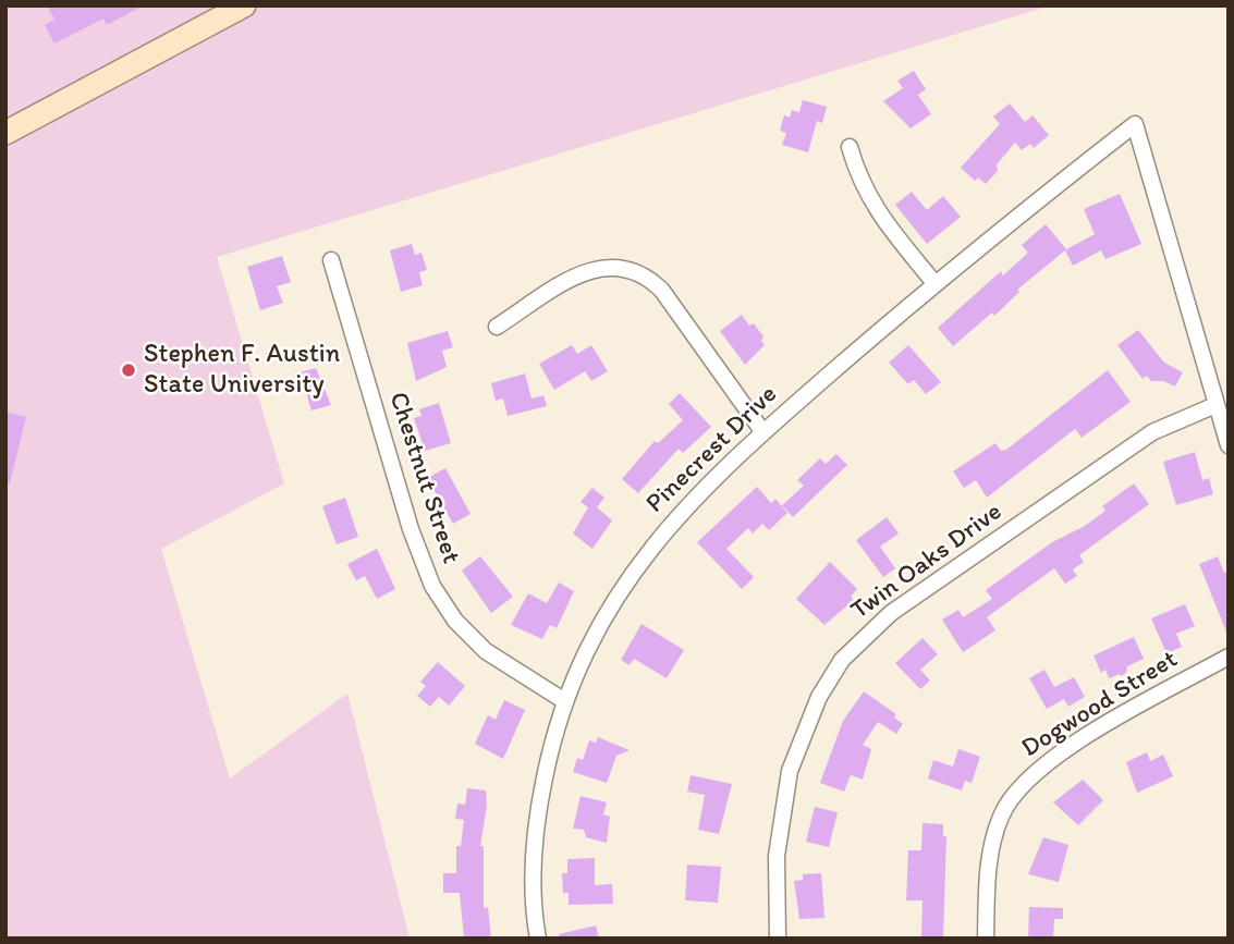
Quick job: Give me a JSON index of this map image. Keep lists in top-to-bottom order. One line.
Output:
{"streets":{"street":["Pinecrest Drive","Chestnut Street","Twin Oaks Drive","Dogwood Street"]},"crossings":[["Pinecrest Drive","Chestnut Street"],["Pinecrest Drive","Twin Oaks Drive"]],"places":["Stephen F. Austin State University"]}
